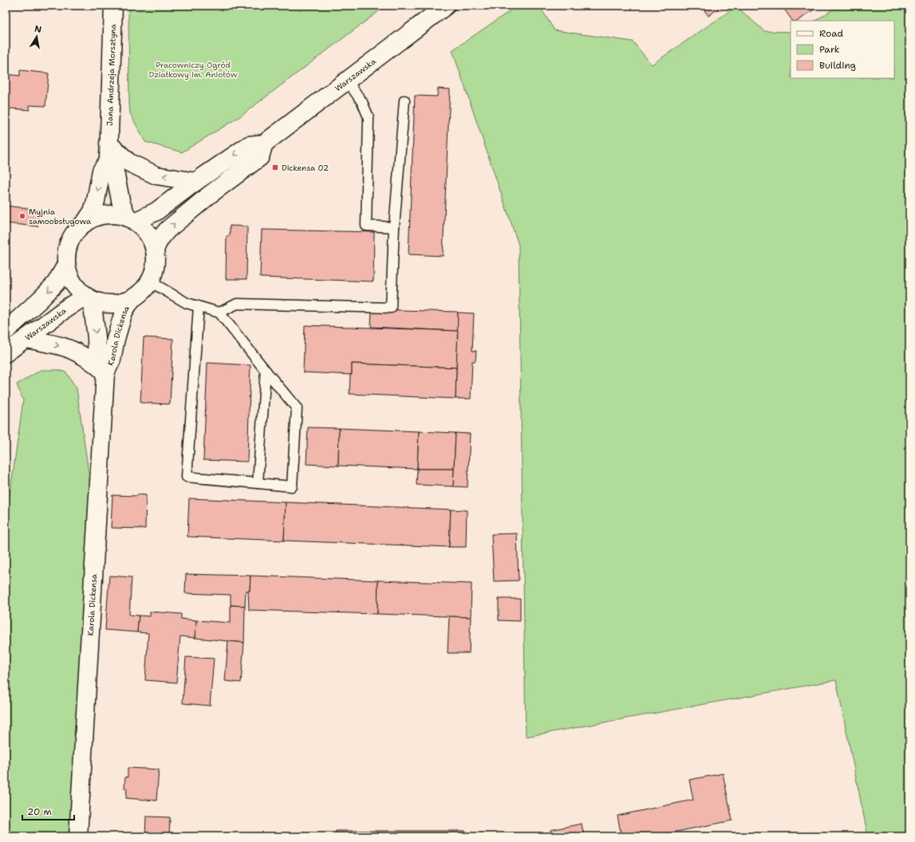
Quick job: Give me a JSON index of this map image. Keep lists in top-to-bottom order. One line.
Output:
{"streets":{"street":["Jana Andrzeja Morsztyna","Warszawska","Karola Dickensa"]},"crossings":[["Jana Andrzeja Morsztyna","Warszawska"],["Jana Andrzeja Morsztyna","Karola Dickensa"],["Warszawska","Karola Dickensa"]],"parks":["Pracowniczy Ogród Działkowy im. Aniołów"],"places":{"transit":["Dickensa 02"],"other":["Myjnia samoobsługowa"]},"legend":["Road","Park","Building"],"scale_bar":"20 m","north":"top"}
